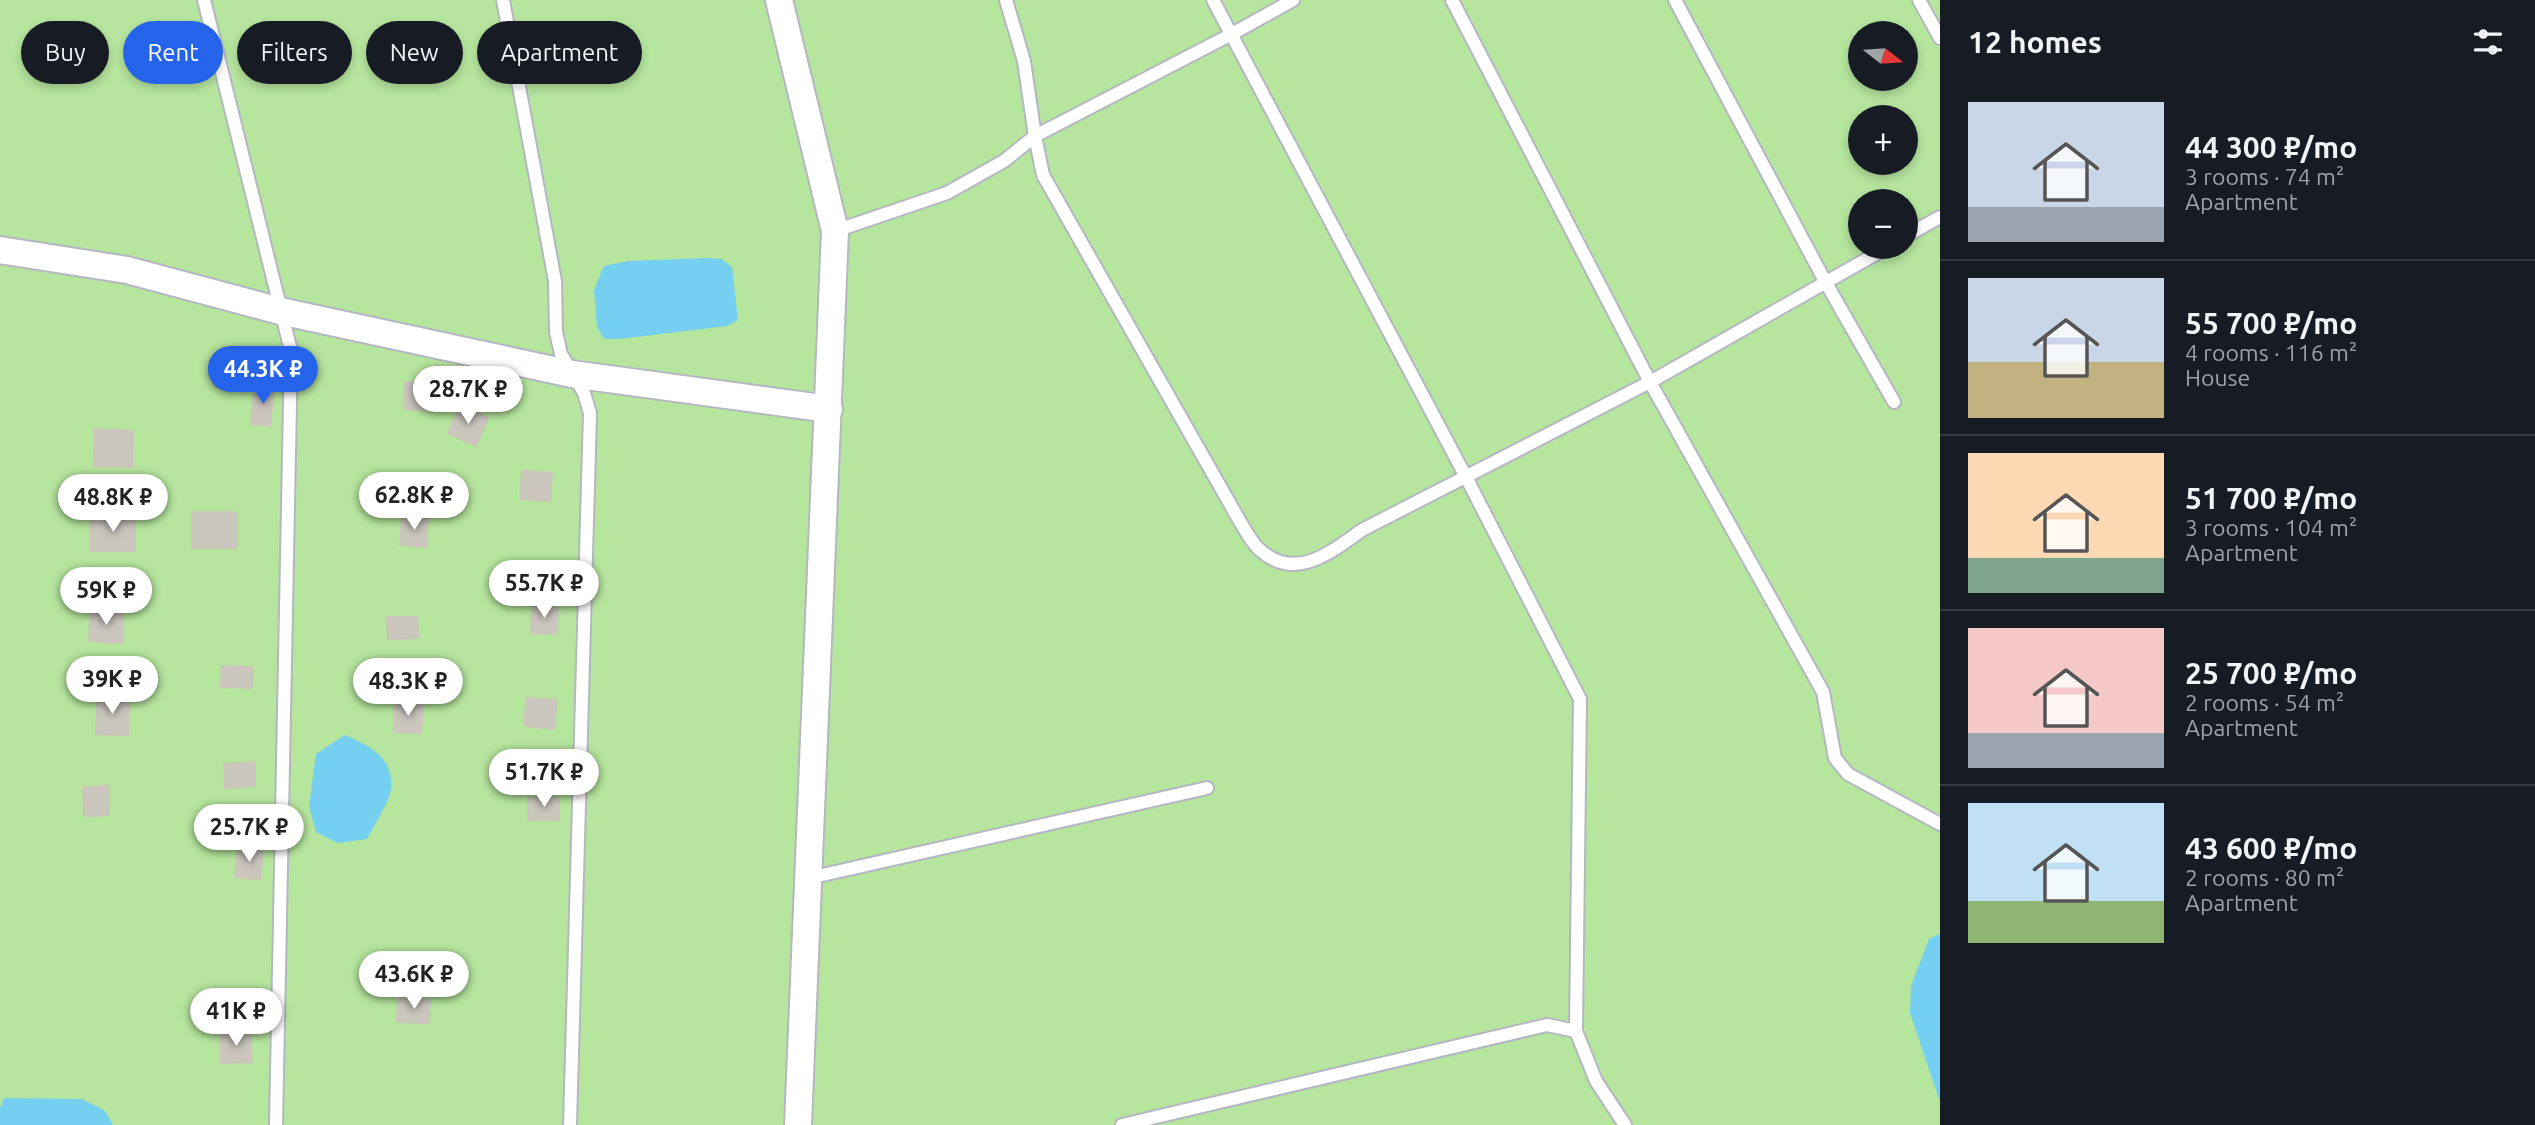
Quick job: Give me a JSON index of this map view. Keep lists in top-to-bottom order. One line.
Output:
{"north":"right","page":{"heading":"12 homes","map_buttons":["+","−"],"chip":["Buy","Rent","Filters","New","Apartment"],"list":[{"name":"44 300 ₽/mo","note":"3 rooms · 74 m² · Apartment"},{"name":"55 700 ₽/mo","note":"4 rooms · 116 m² · House"},{"name":"51 700 ₽/mo","note":"3 rooms · 104 m² · Apartment"},{"name":"25 700 ₽/mo","note":"2 rooms · 54 m² · Apartment"},{"name":"43 600 ₽/mo","note":"2 rooms · 80 m² · Apartment"}],"price":["44.3K ₽","28.7K ₽","62.8K ₽","48.8K ₽","55.7K ₽","59K ₽","39K ₽","48.3K ₽","51.7K ₽","25.7K ₽","43.6K ₽","41K ₽"]}}
